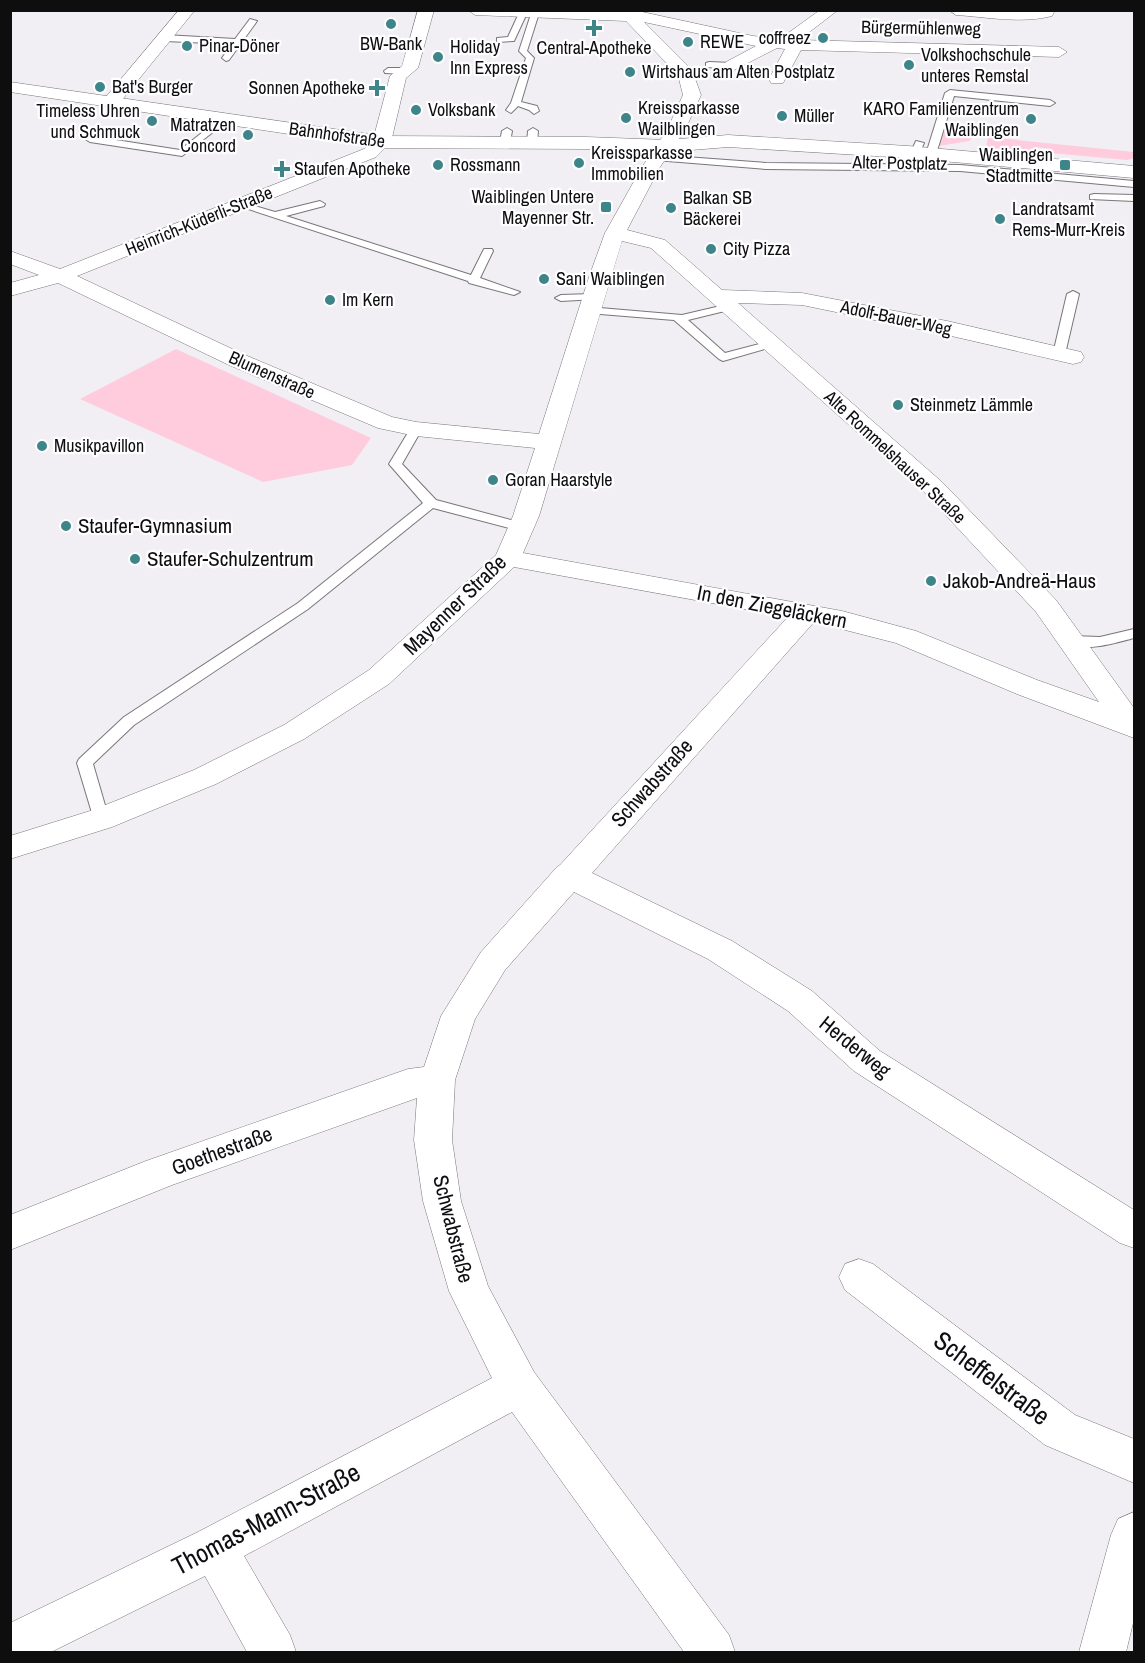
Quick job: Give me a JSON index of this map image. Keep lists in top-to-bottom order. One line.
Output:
{"streets":{"street":["Bürgermühlenweg","Bahnhofstraße","Alter Postplatz","Heinrich-Küderli-Straße","Adolf-Bauer-Weg","Blumenstraße","Alte Rommelshauser Straße","Mayenner Straße","In den Ziegeläckern","Schwabstraße","Herderweg","Goethestraße","Scheffelstraße","Thomas-Mann-Straße"]},"crossings":[["Bahnhofstraße","Alter Postplatz"],["Bahnhofstraße","Heinrich-Küderli-Straße"],["Bahnhofstraße","Mayenner Straße"],["Alter Postplatz","Mayenner Straße"],["Heinrich-Küderli-Straße","Blumenstraße"],["Adolf-Bauer-Weg","Alte Rommelshauser Straße"],["Blumenstraße","Mayenner Straße"],["Alte Rommelshauser Straße","Mayenner Straße"],["Alte Rommelshauser Straße","In den Ziegeläckern"],["Mayenner Straße","In den Ziegeläckern"],["In den Ziegeläckern","Schwabstraße"],["Schwabstraße","Herderweg"],["Schwabstraße","Goethestraße"],["Schwabstraße","Thomas-Mann-Straße"]],"places":{"other":["BW-Bank","coffreez","REWE","Pinar-Döner","Holiday Inn Express","Volkshochschule unteres Remstal","Wirtshaus am Alten Postplatz","Bat's Burger","Volksbank","Müller","Kreissparkasse Wailblingen","KARO Familienzentrum Waiblingen","Timeless Uhren und Schmuck","Matratzen Concord","Kreissparkasse Immobilien","Rossmann","Balkan SB Bäckerei","Landratsamt Rems-Murr-Kreis","City Pizza","Sani Waiblingen","Im Kern","Steinmetz Lämmle","Musikpavillon","Goran Haarstyle","Staufer-Gymnasium","Staufer-Schulzentrum","Jakob-Andreä-Haus"],"health":["Central-Apotheke","Sonnen Apotheke","Staufen Apotheke"],"transit":["Waiblingen Stadtmitte","Waiblingen Untere Mayenner Str."]}}
